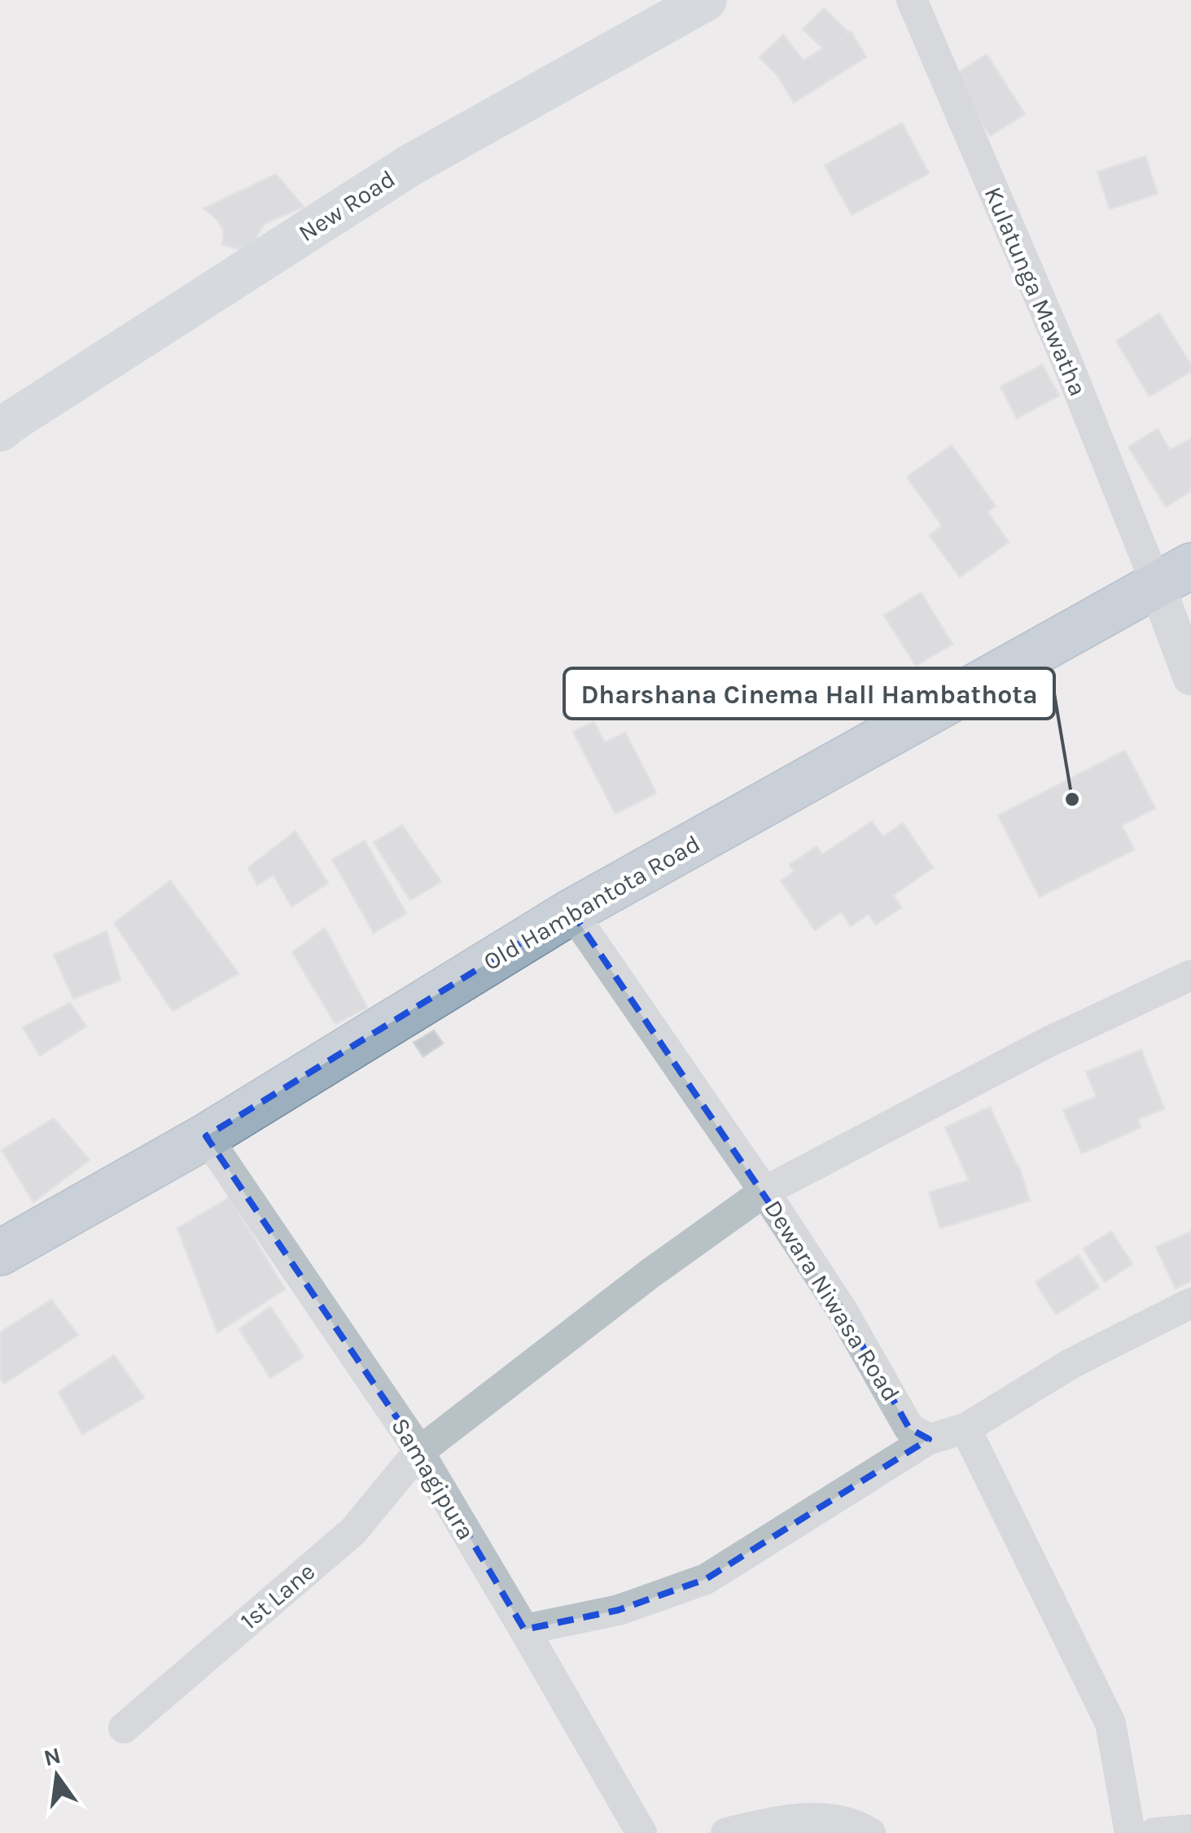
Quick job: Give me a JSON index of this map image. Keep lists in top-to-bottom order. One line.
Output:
{"streets":{"highway":["Old Hambantota Road"],"main road":["New Road"],"street":["Kulatunga Mawatha","Dewara Niwasa Road","Samagipura","1st Lane"]},"crossings":[["Kulatunga Mawatha","Old Hambantota Road"],["Old Hambantota Road","Dewara Niwasa Road"],["Old Hambantota Road","Samagipura"],["Dewara Niwasa Road","1st Lane"],["Samagipura","1st Lane"]],"places":["Dharshana Cinema Hall Hambathota"],"north":"top"}
